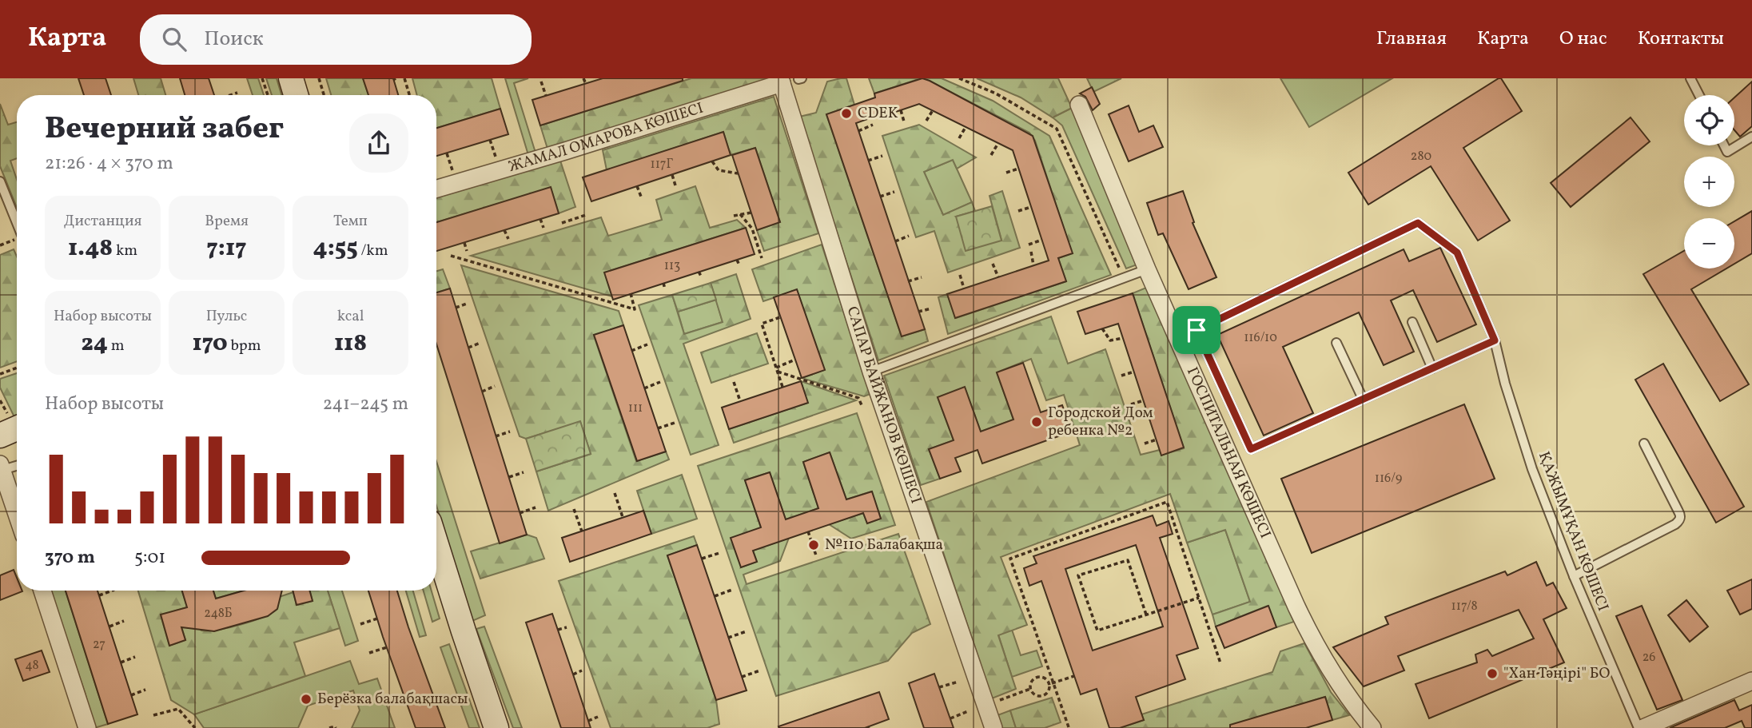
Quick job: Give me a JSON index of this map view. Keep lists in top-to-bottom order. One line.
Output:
{"streets":{"street":["ЖАМАЛ ОМАРОВА КӨШЕСІ","САПАР БАЙЖАНОВ КӨШЕСІ","ГОСПИТАЛЬНАЯ КӨШЕСІ"],"lane":["ҚАЖЫМҰҚАН КӨШЕСІ"]},"crossings":[["ЖАМАЛ ОМАРОВА КӨШЕСІ","САПАР БАЙЖАНОВ КӨШЕСІ"]],"places":["CDEK","Городской Дом ребенка №2","№110 Балабақша","\"Хан Тәңірі\" БО","Берёзка балабақшасы"],"house_numbers":["280","117Г","113","116/10","111","116/9","117/8","248Б","27","26","48"],"page":{"header":"Карта","search":"Поиск","nav":["Главная","Карта","О нас","Контакты"],"map_buttons":["+","−"],"heading":["Вечерний забег","21:26 · 4 × 370 m"],"stats":[["Дистанция","1.48 km"],["Время","7:17"],["Темп","4:55 /km"],["Набор высоты","24 m"],["Пульс","170 bpm"],["kcal","118"]],"chart":["Набор высоты","241–245 m"],"list":[{"name":"370 m","note":"5:01"}]}}
